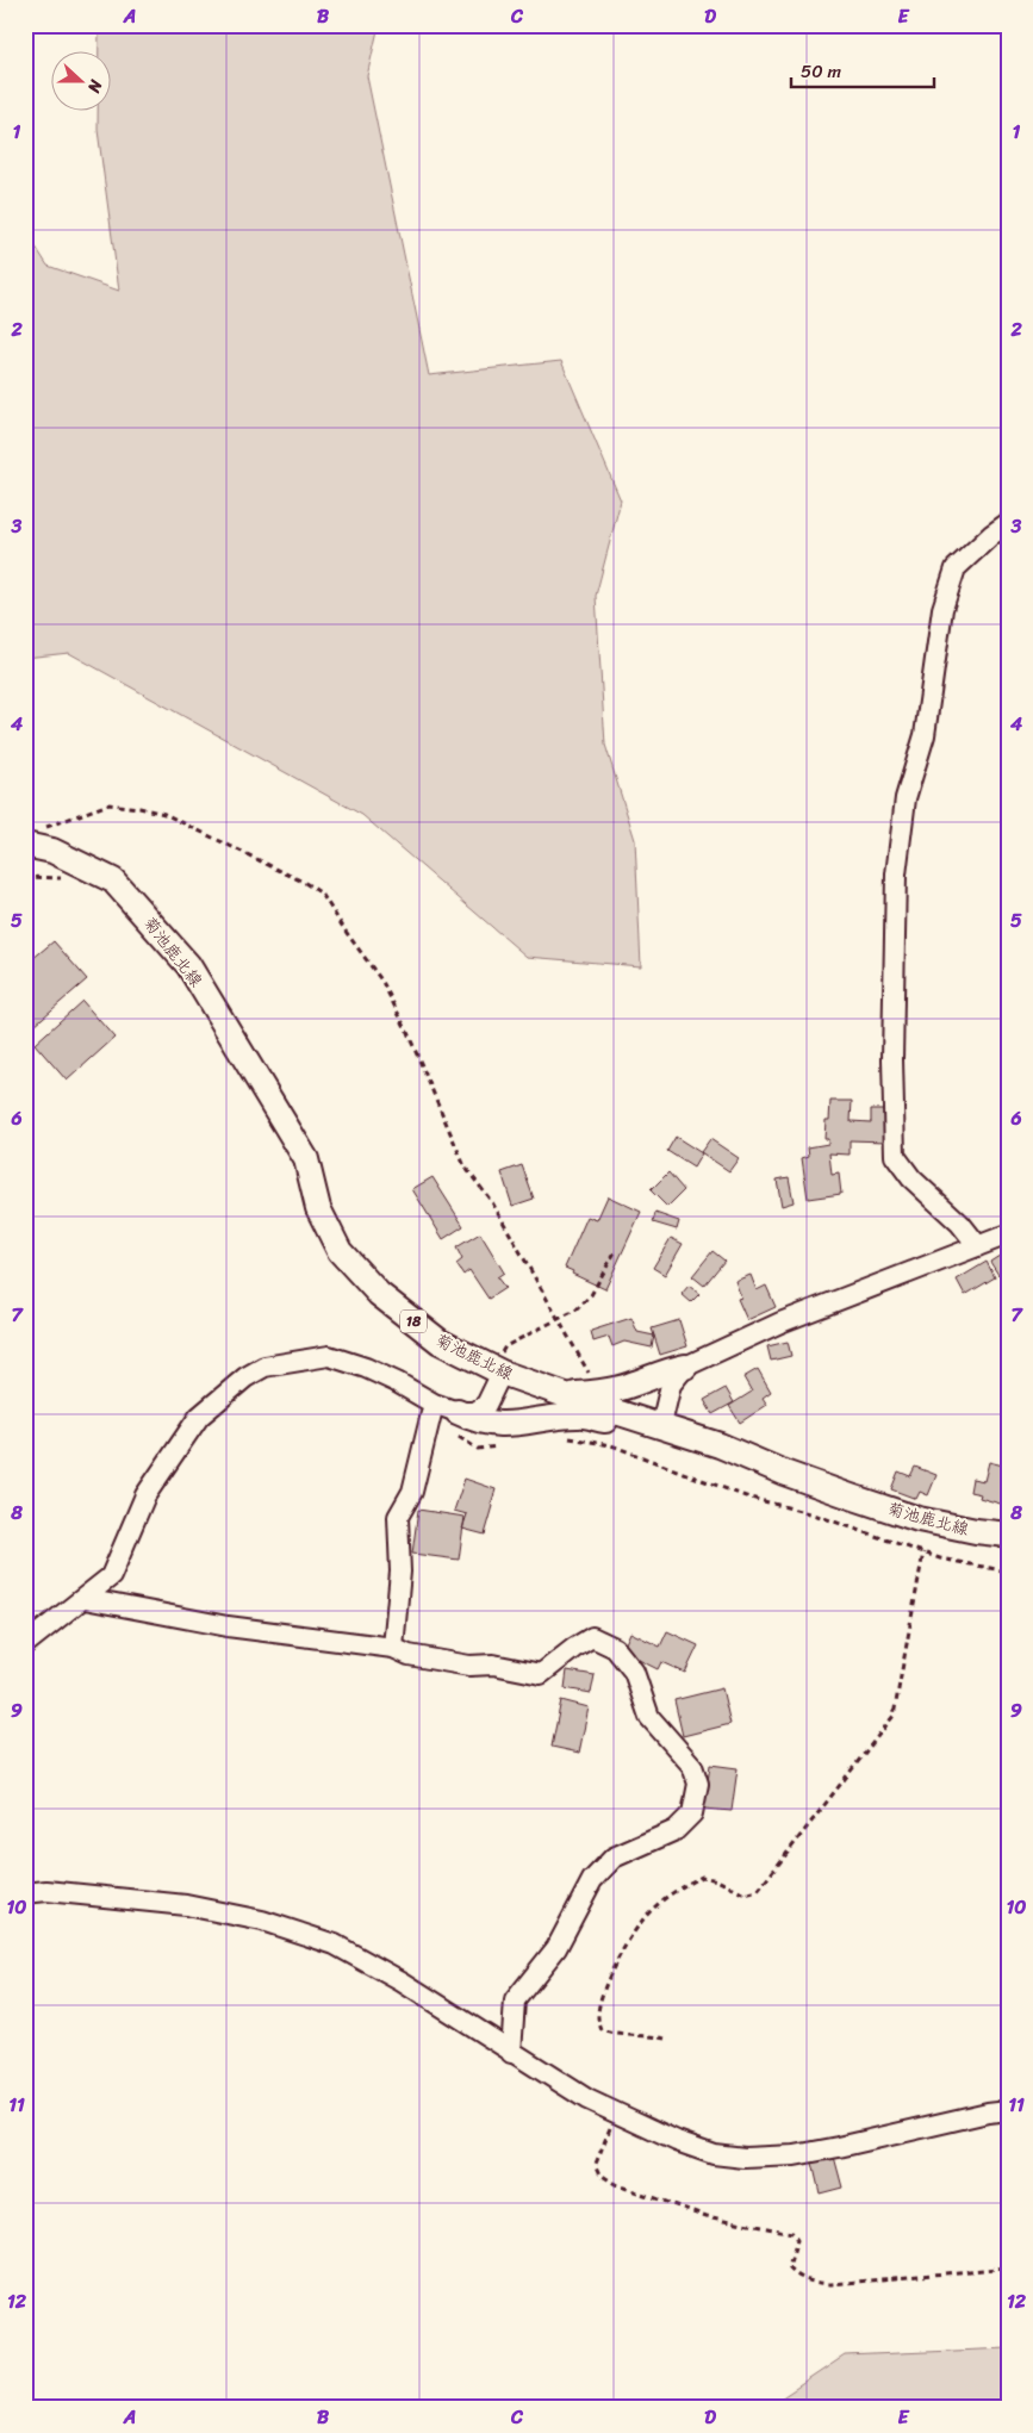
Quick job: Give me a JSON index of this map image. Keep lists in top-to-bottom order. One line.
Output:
{"streets":{"main road":["菊池鹿北線","18"]},"scale_bar":"50 m","north":"right","grid":{"columns":["A","B","C","D","E"],"rows":["1","2","3","4","5","6","7","8","9","10","11","12"]}}
